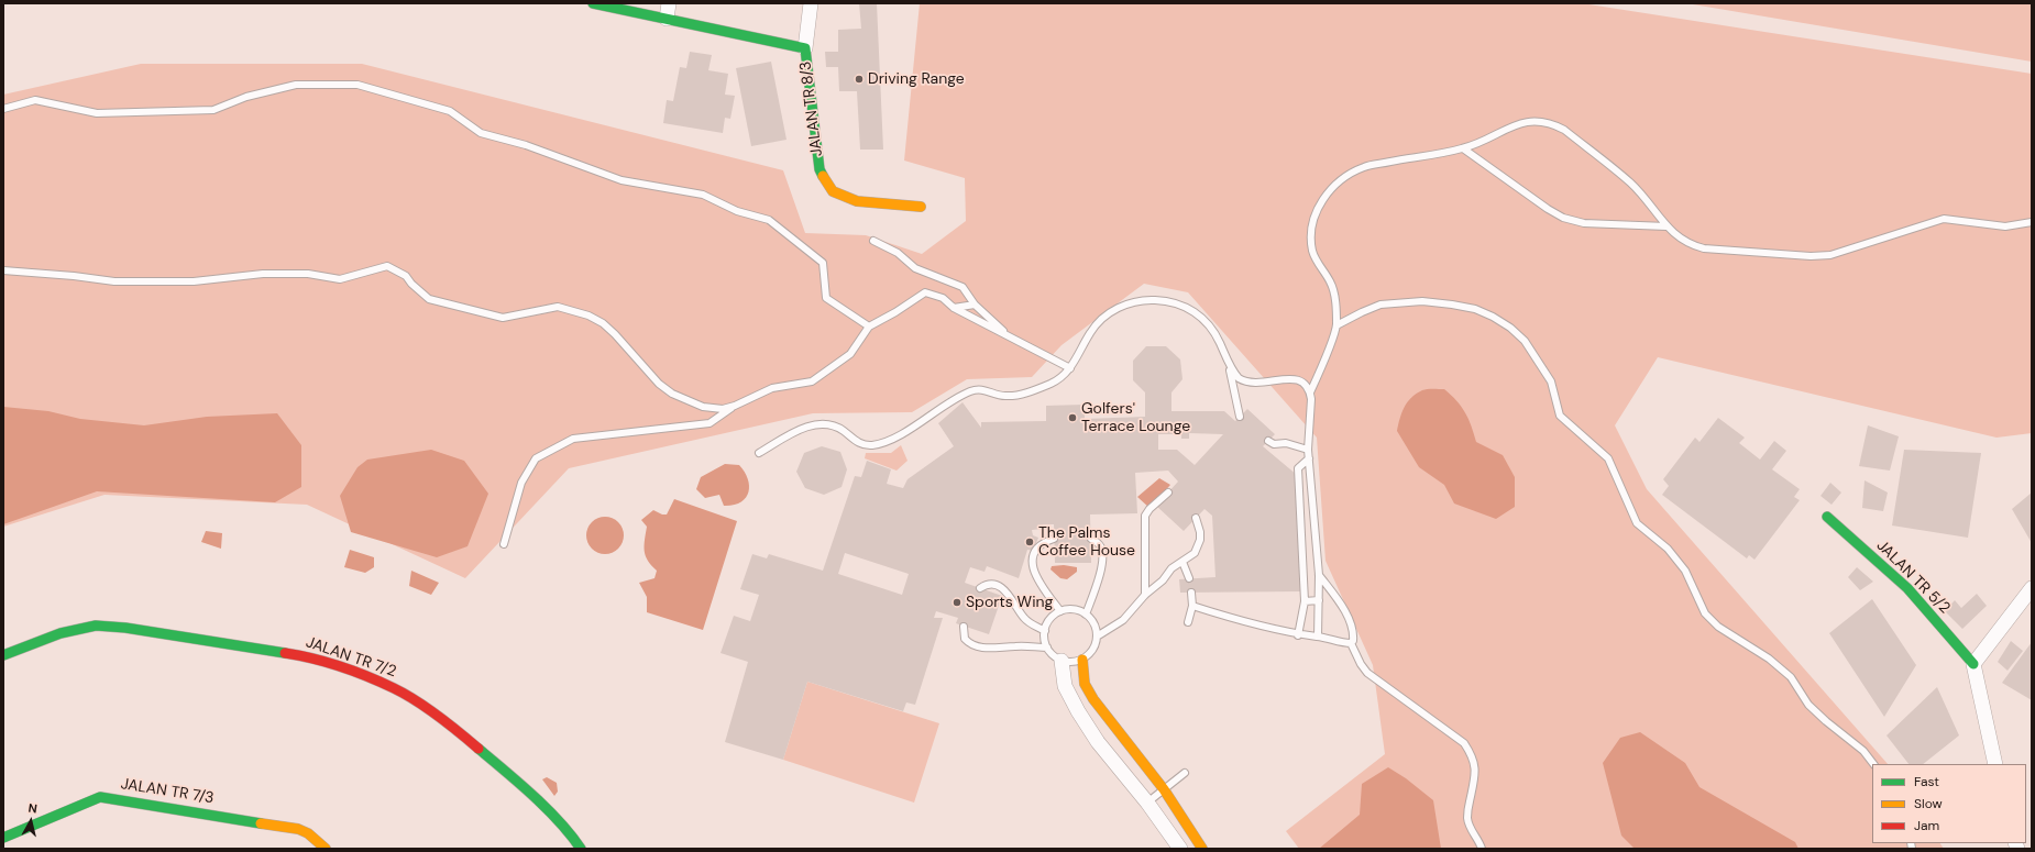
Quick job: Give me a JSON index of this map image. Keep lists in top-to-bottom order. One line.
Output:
{"streets":{"street":["JALAN TR 8/3","JALAN TR 5/2","JALAN TR 7/2","JALAN TR 7/3"]},"places":["Driving Range","Golfers' Terrace Lounge","The Palms Coffee House","Sports Wing"],"legend":["Fast","Slow","Jam"],"north":"top"}
